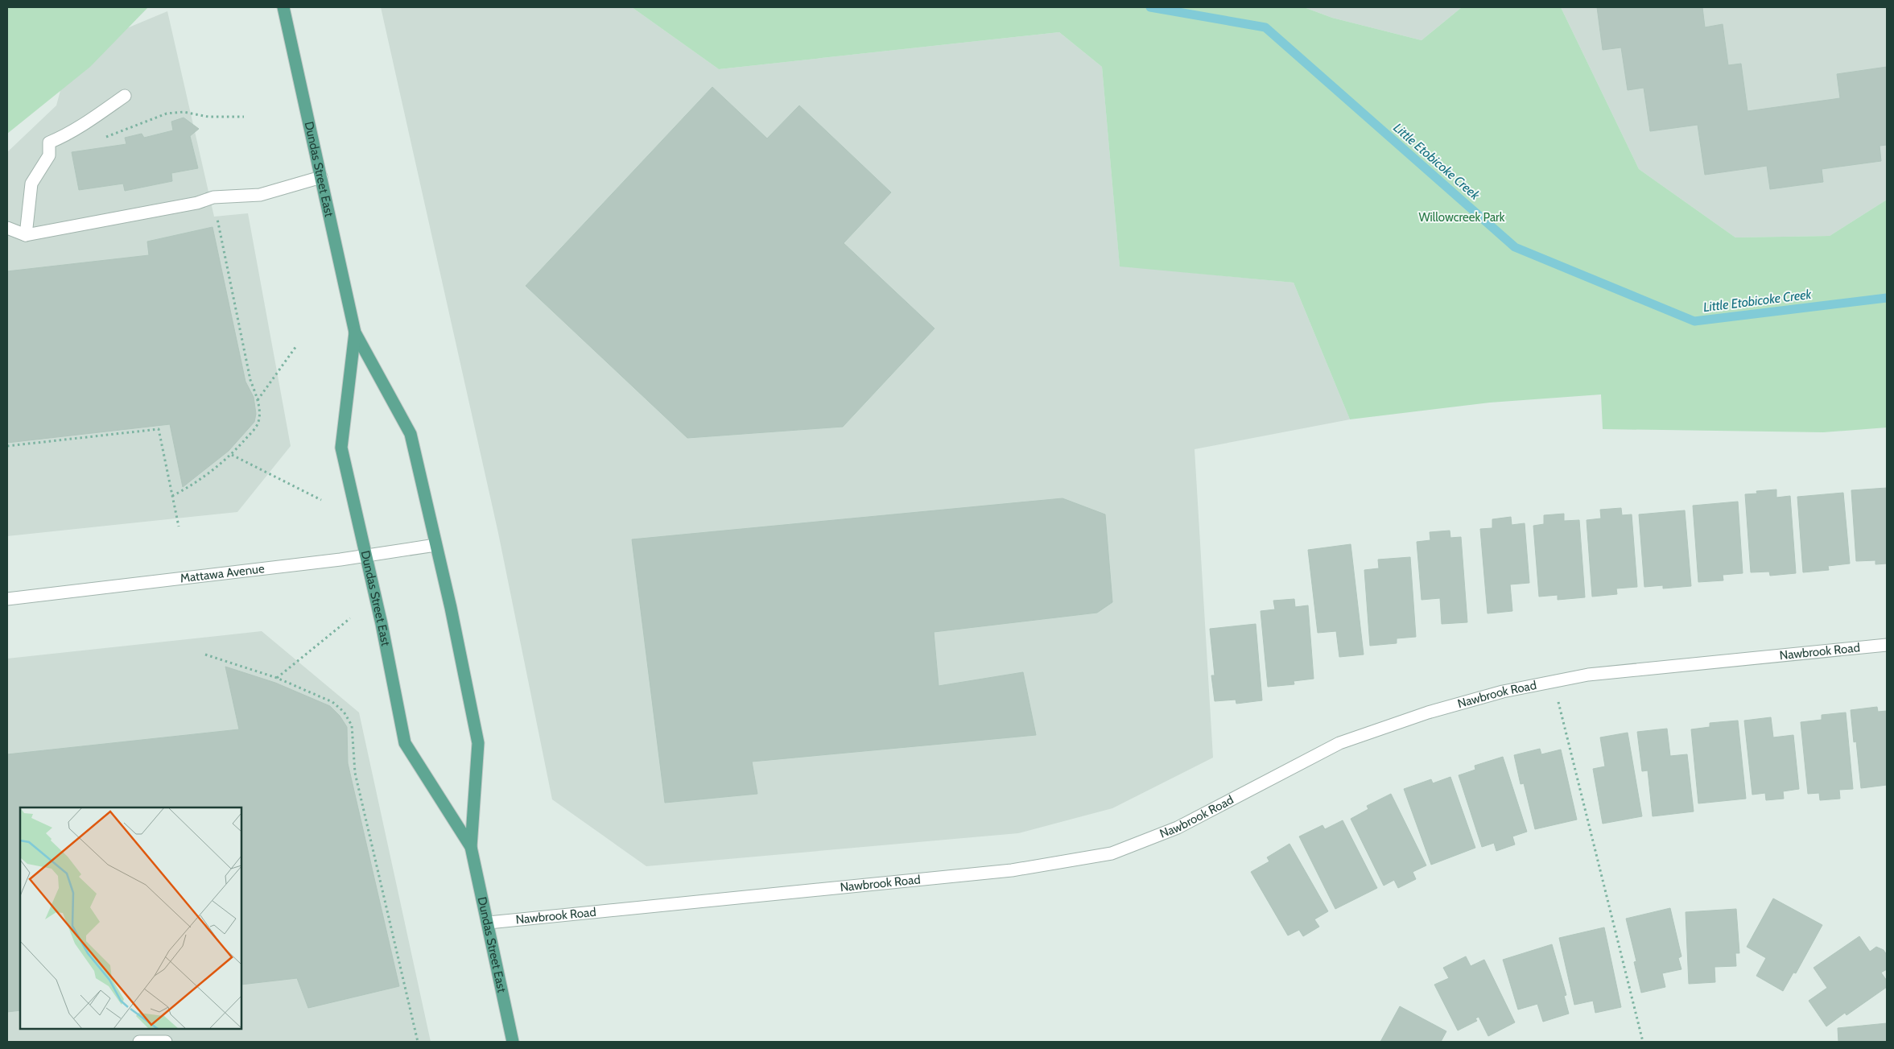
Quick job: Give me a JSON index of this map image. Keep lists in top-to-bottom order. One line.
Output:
{"streets":{"main road":["Dundas Street East"],"street":["Mattawa Avenue","Nawbrook Road"]},"crossings":[["Dundas Street East","Mattawa Avenue"],["Dundas Street East","Nawbrook Road"]],"water":["Little Etobicoke Creek"],"parks":["Willowcreek Park"]}
